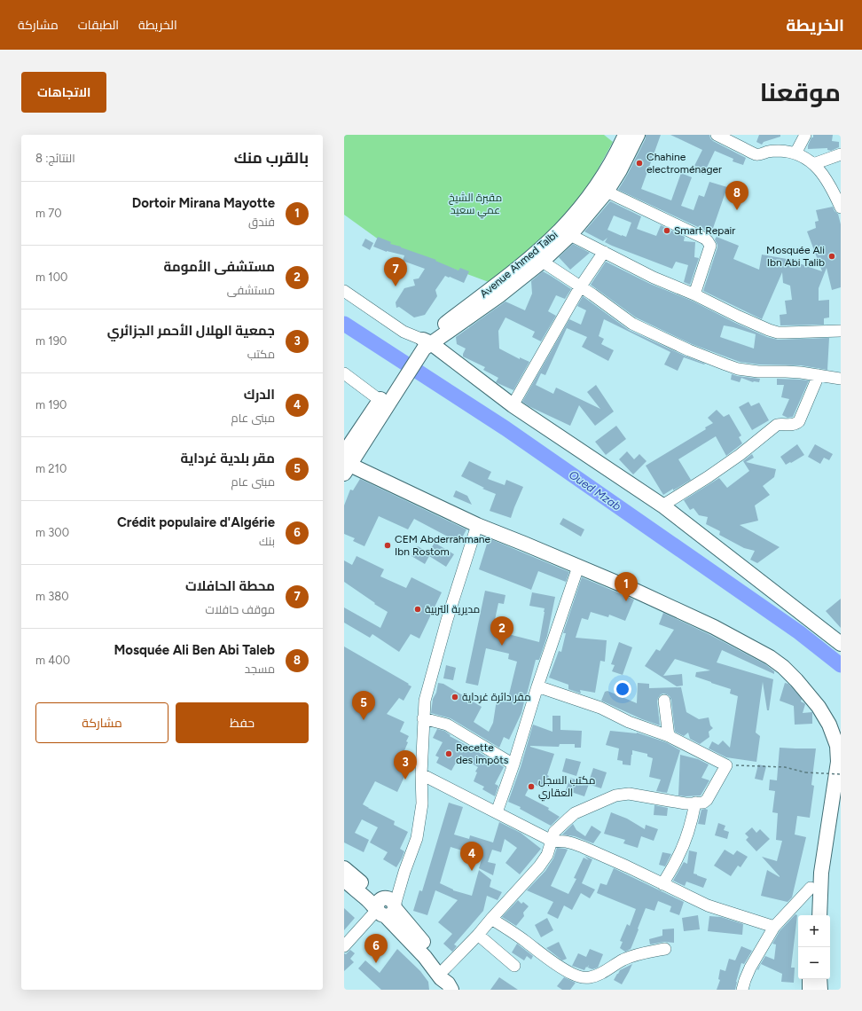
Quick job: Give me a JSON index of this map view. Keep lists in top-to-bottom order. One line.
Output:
{"streets":{"main road":["Avenue Ahmed Talbi"]},"water":["Oued Mzab"],"parks":["مقبرة الشيخ عمي سعيد"],"places":["Chahine electroménager","Smart Repair","Mosquée Ali Ibn Abi Talib","CEM Abderrahmane Ibn Rostom","مديرية التربية","مقر دائرة غرداية","Recette des impôts","مكتب السجل العقاري"],"page":{"header":"الخريطة","nav":["الخريطة","الطبقات","مشاركة"],"title":"موقعنا","buttons":["الاتجاهات",["حفظ","مشاركة"]],"heading":["بالقرب منك","النتائج: 8"],"pins":["8","7","1","2","5","3","4","6"],"list":[{"mark":"1","name":"Dortoir Mirana Mayotte","note":"فندق","value":"70 m"},{"mark":"2","name":"مستشفى الأمومة","note":"مستشفى","value":"100 m"},{"mark":"3","name":"جمعية الهلال الأحمر الجزائري","note":"مكتب","value":"190 m"},{"mark":"4","name":"الدرك","note":"مبنى عام","value":"190 m"},{"mark":"5","name":"مقر بلدية غرداية","note":"مبنى عام","value":"210 m"},{"mark":"6","name":"Crédit populaire d'Algérie","note":"بنك","value":"300 m"},{"mark":"7","name":"محطة الحافلات","note":"موقف حافلات","value":"380 m"},{"mark":"8","name":"Mosquée Ali Ben Abi Taleb","note":"مسجد","value":"400 m"}],"map_buttons":["+","−"]}}
